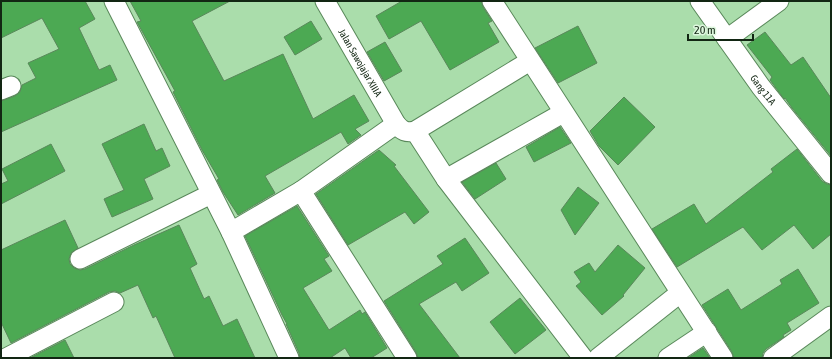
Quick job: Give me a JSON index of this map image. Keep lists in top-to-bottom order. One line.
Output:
{"streets":{"street":["Jalan Sawojajar XIIIA","Gang 11A"]},"scale_bar":"20 m"}
